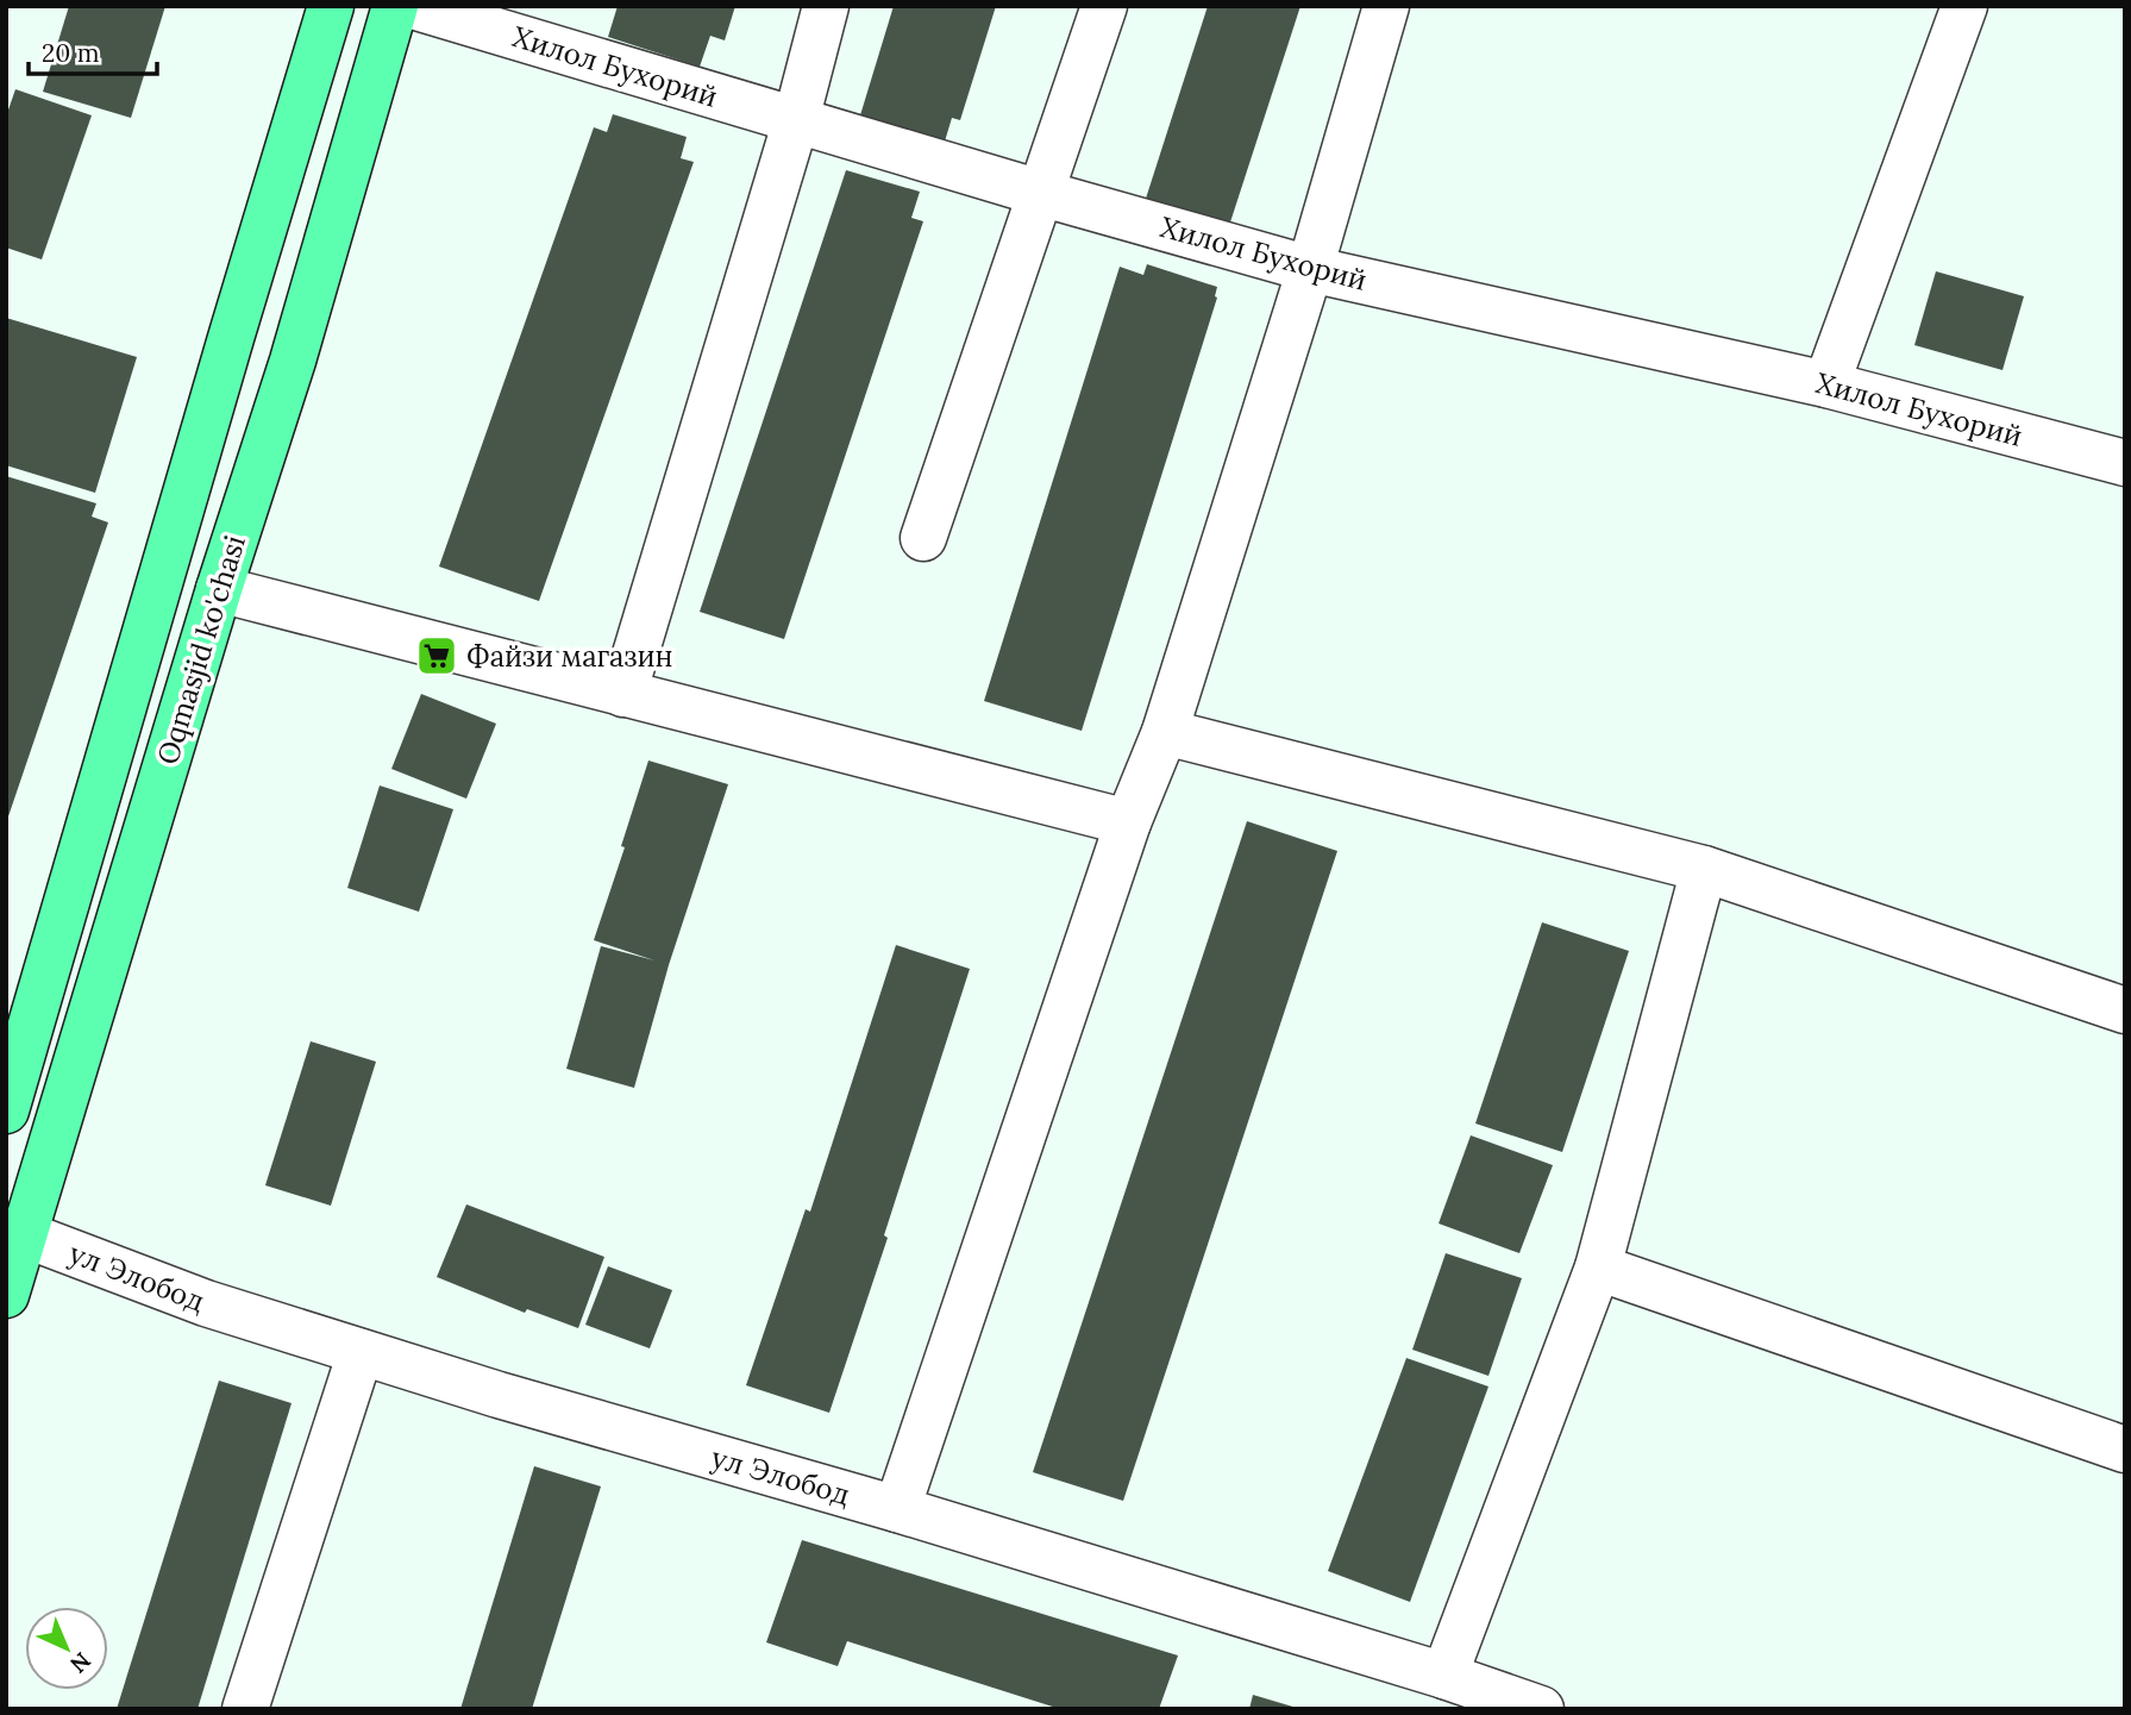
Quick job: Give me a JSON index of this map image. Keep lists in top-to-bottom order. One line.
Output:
{"streets":{"main road":["Oqmasjid ko'chasi"],"street":["Хилол Бухорий","ул Элобод"]},"crossings":[["Oqmasjid ko'chasi","ул Элобод"]],"places":{"supermarket":["Файзи магазин"]},"scale_bar":"20 m","north":"bottom right"}
